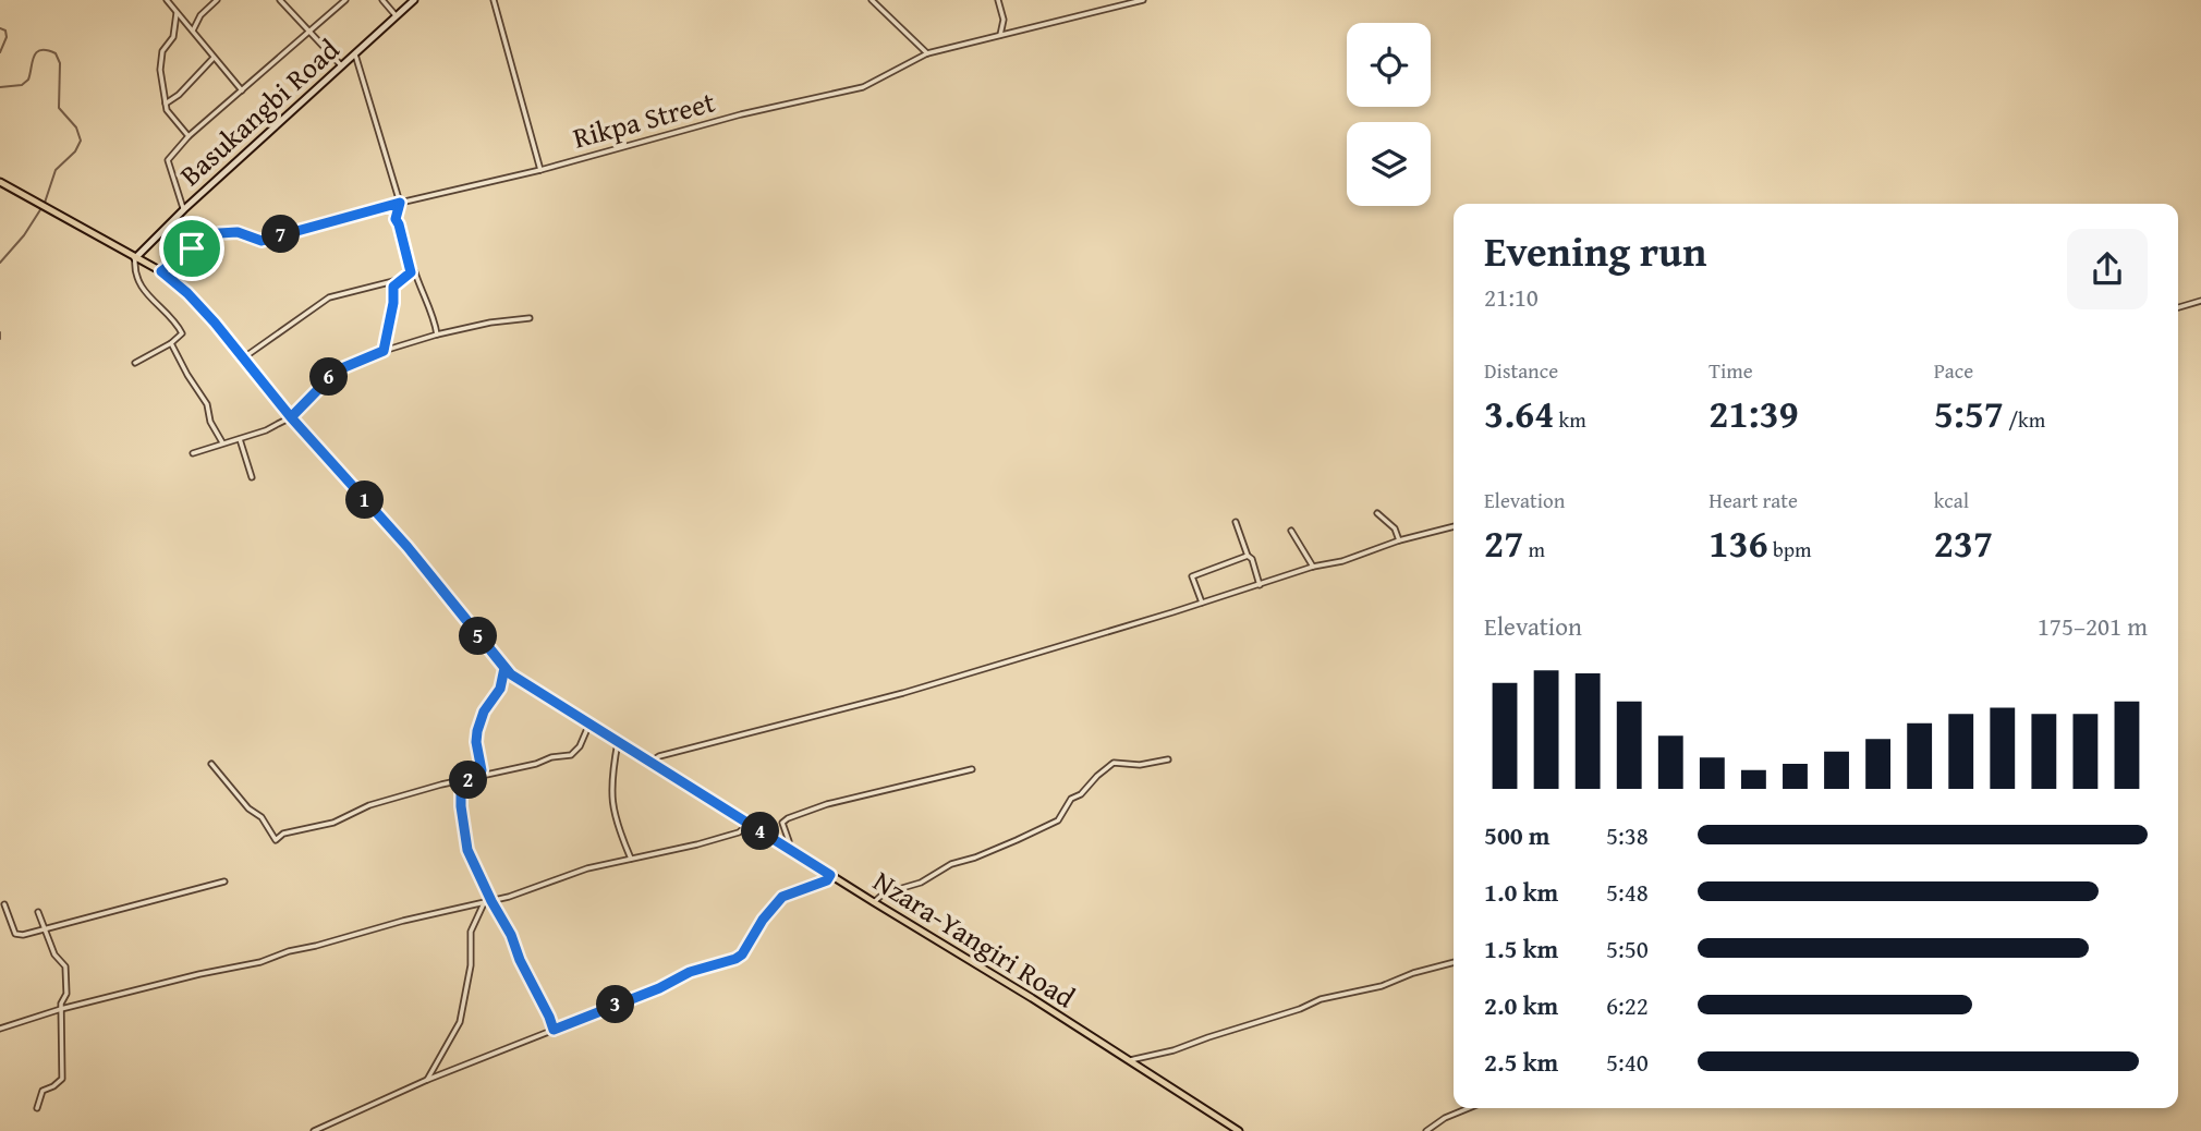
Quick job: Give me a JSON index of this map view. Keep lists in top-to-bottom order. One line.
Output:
{"streets":{"main road":["Nzara-Yangiri Road"],"street":["Basukangbi Road","Rikpa Street"]},"crossings":[["Basukangbi Road","Nzara-Yangiri Road"],["Rikpa Street","Nzara-Yangiri Road"]],"page":{"heading":["Evening run","21:10"],"pins":["7","6","1","5","2","4","3"],"stats":[["Distance","3.64 km"],["Time","21:39"],["Pace","5:57 /km"],["Elevation","27 m"],["Heart rate","136 bpm"],["kcal","237"]],"chart":["Elevation","175–201 m"],"list":[{"name":"500 m","note":"5:38"},{"name":"1.0 km","note":"5:48"},{"name":"1.5 km","note":"5:50"},{"name":"2.0 km","note":"6:22"},{"name":"2.5 km","note":"5:40"}]}}
